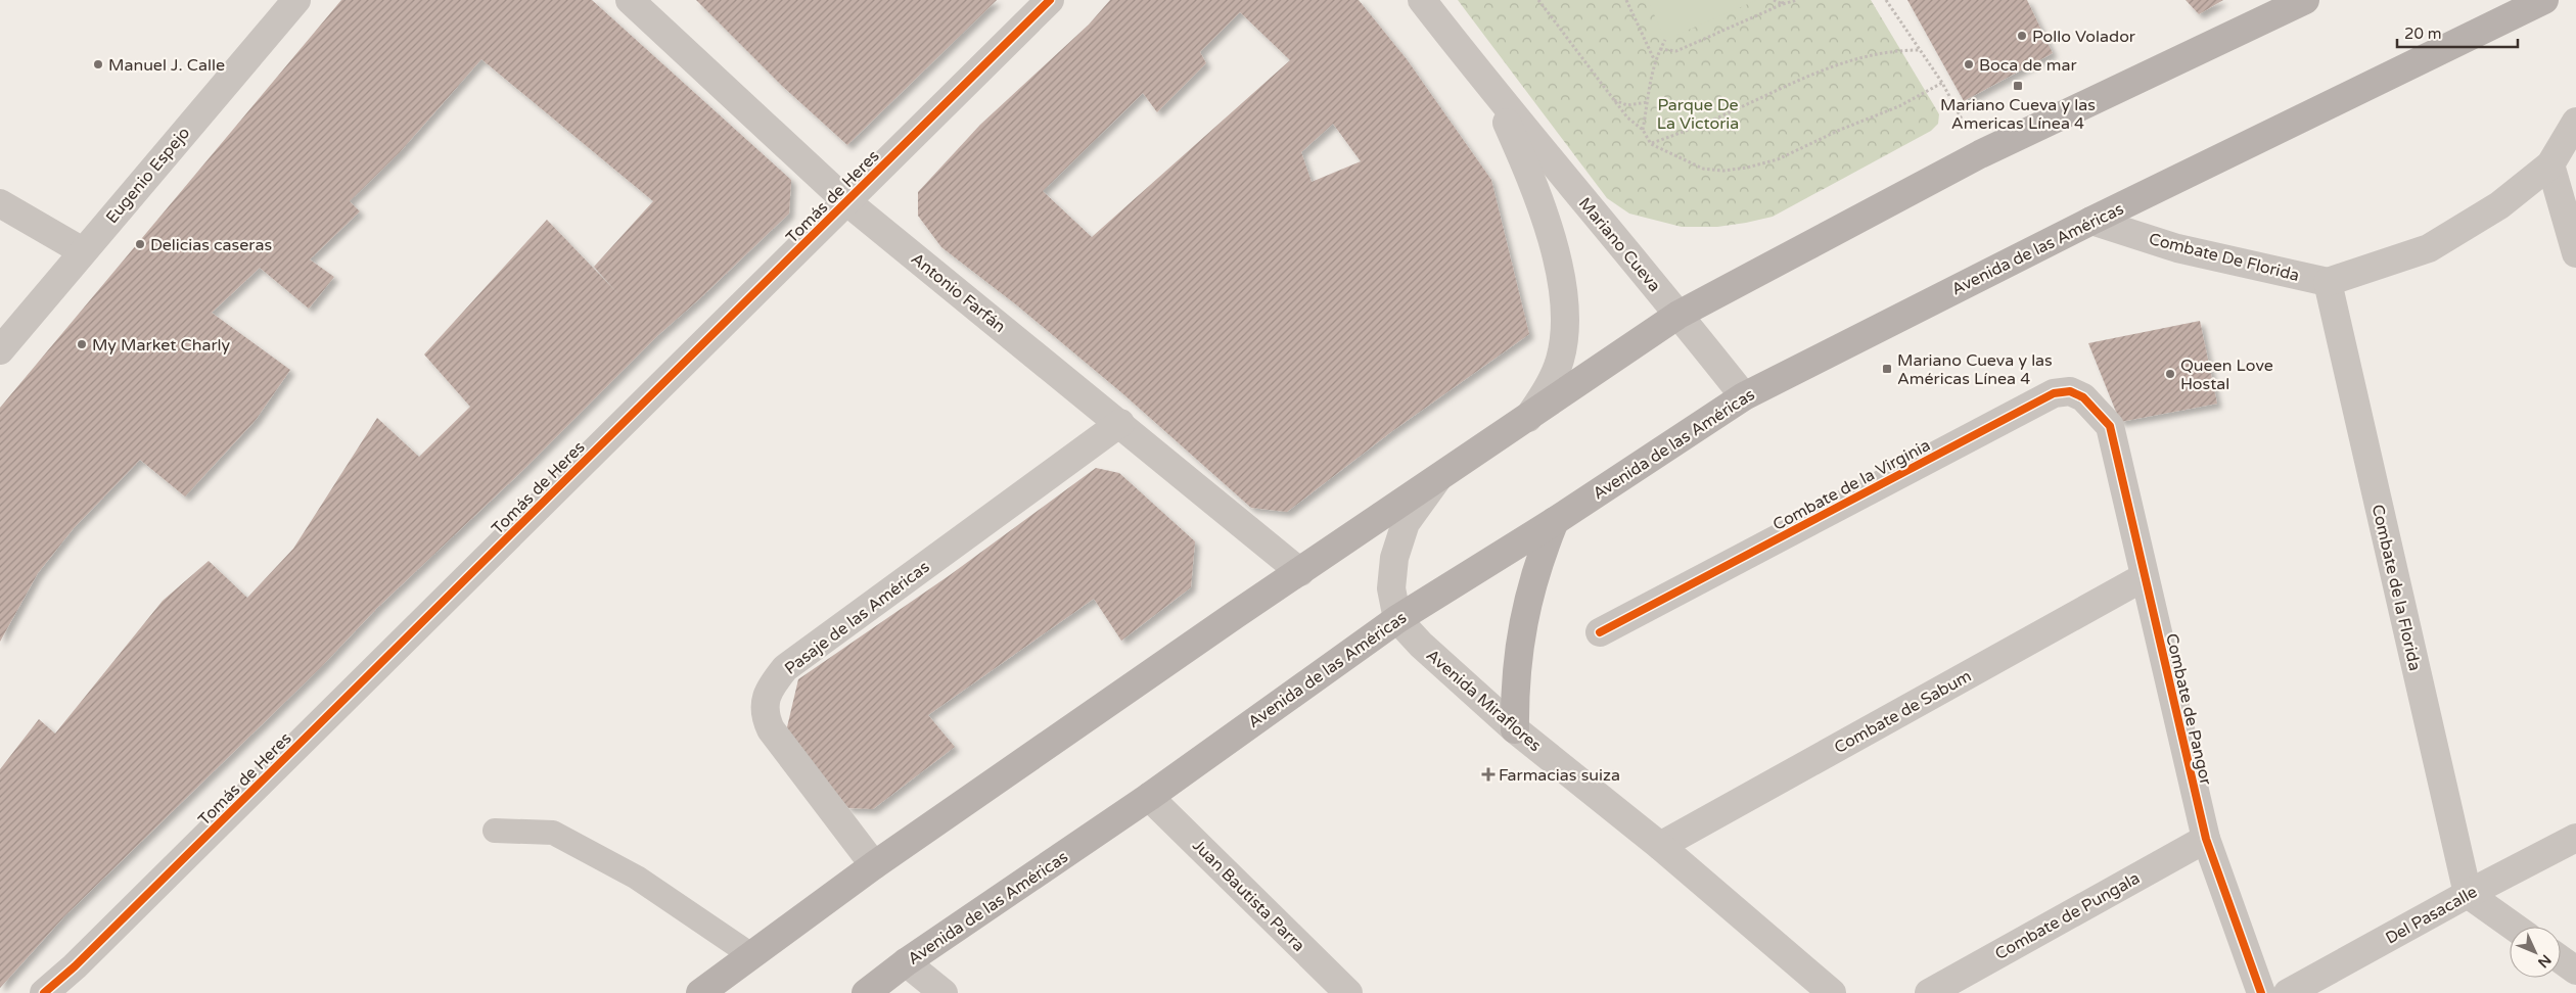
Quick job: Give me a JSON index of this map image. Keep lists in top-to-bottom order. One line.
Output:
{"streets":{"main road":["Avenida de las Américas"],"street":["Eugenio Espejo","Tomás de Heres","Mariano Cueva","Combate De Florida","Antonio Farfán","Combate de la Virginia","Combate de la Florida","Pasaje de las Américas","Avenida Miraflores","Combate de Pangor","Combate de Sabum","Juan Bautista Parra","Del Pasacalle","Combate de Pungala"]},"crossings":[["Tomás de Heres","Antonio Farfán"],["Mariano Cueva","Avenida de las Américas"],["Avenida de las Américas","Combate De Florida"],["Avenida de las Américas","Avenida Miraflores"],["Avenida de las Américas","Juan Bautista Parra"],["Combate De Florida","Combate de la Florida"],["Antonio Farfán","Pasaje de las Américas"],["Combate de la Virginia","Combate de Pangor"],["Combate de la Florida","Del Pasacalle"],["Avenida Miraflores","Combate de Sabum"],["Combate de Pangor","Combate de Sabum"],["Combate de Pangor","Combate de Pungala"]],"parks":["Parque De La Victoria"],"places":{"other":["Pollo Volador","Manuel J. Calle","Boca de mar","Delicias caseras","My Market Charly","Queen Love Hostal"],"transit":["Mariano Cueva y las Americas Línea 4","Mariano Cueva y las Américas Línea 4"],"health":["Farmacias suiza"]},"scale_bar":"20 m","north":"bottom right"}
